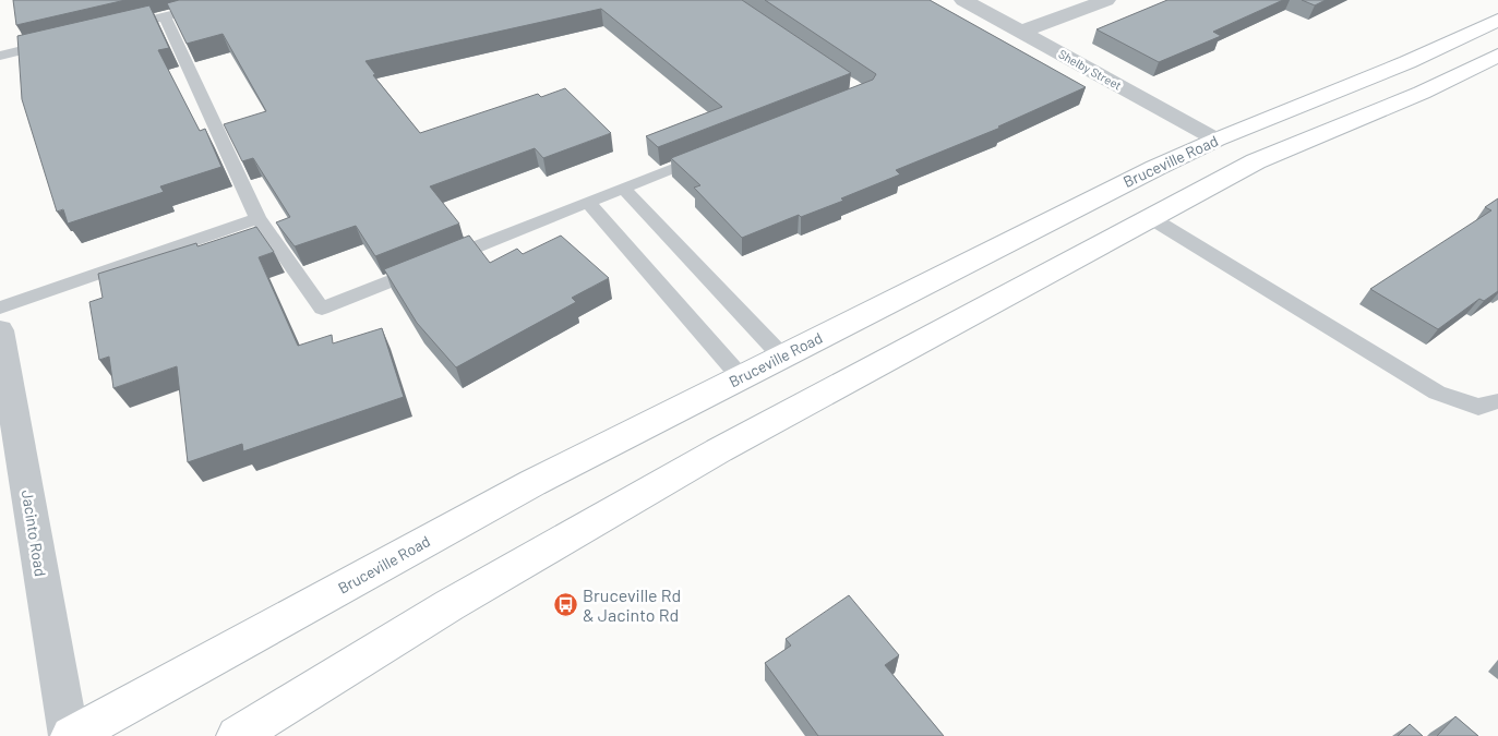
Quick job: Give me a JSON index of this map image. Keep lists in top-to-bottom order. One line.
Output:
{"streets":{"main road":["Bruceville Road"],"street":["Shelby Street","Jacinto Road"]},"crossings":[["Shelby Street","Bruceville Road"],["Bruceville Road","Jacinto Road"]],"places":{"bus stop":["Bruceville Rd & Jacinto Rd"]}}
